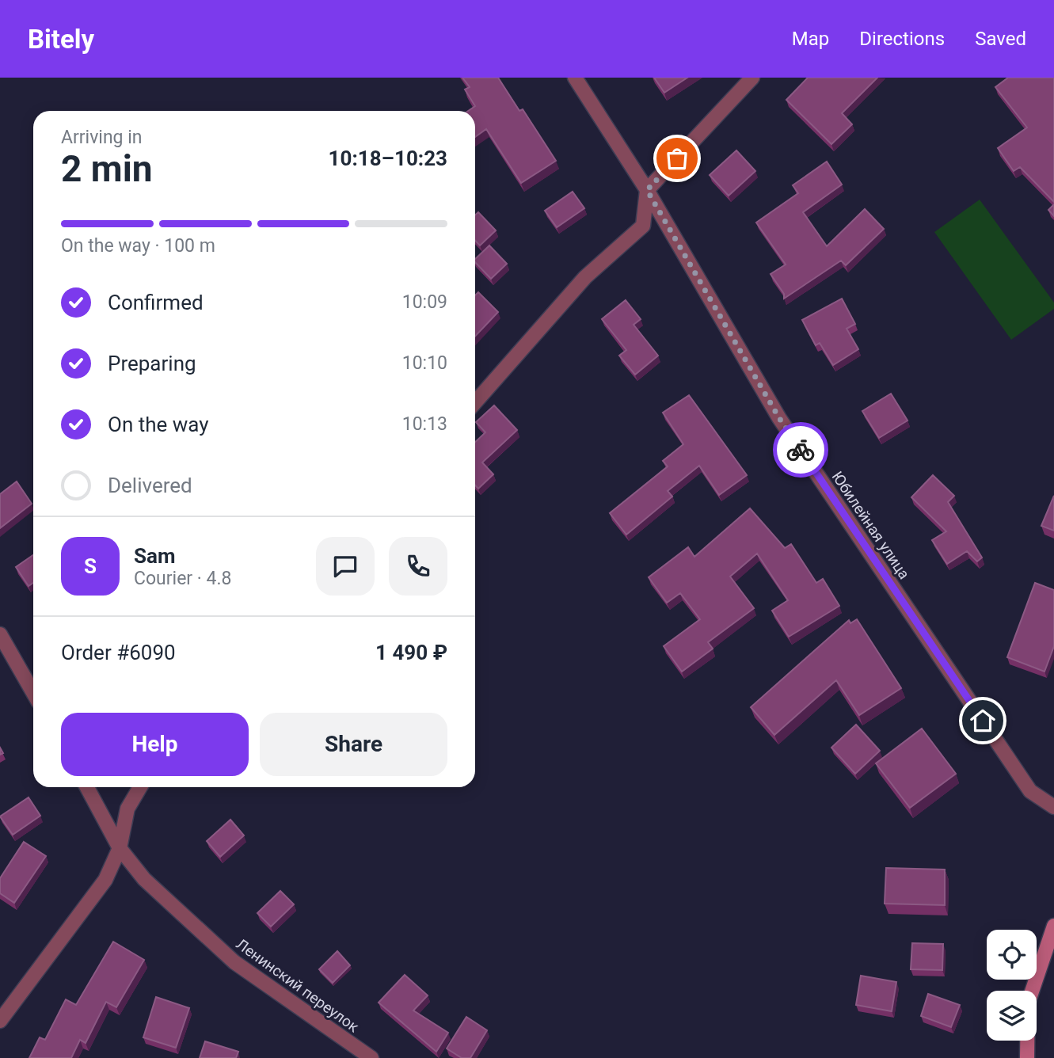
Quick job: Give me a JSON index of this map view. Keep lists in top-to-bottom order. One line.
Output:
{"streets":{"street":["Юбилейная улица","Ленинский переулок"]},"page":{"header":"Bitely","nav":["Map","Directions","Saved"],"heading":["2 min","Arriving in","10:18–10:23"],"panel":["Sam","Courier · 4.8","Order #6090","1 490 ₽"],"bar":"On the way · 100 m","list":[["Confirmed","10:09"],["Preparing","10:10"],["On the way","10:13"],"Delivered"],"round":"S","buttons":["Help","Share"]}}
